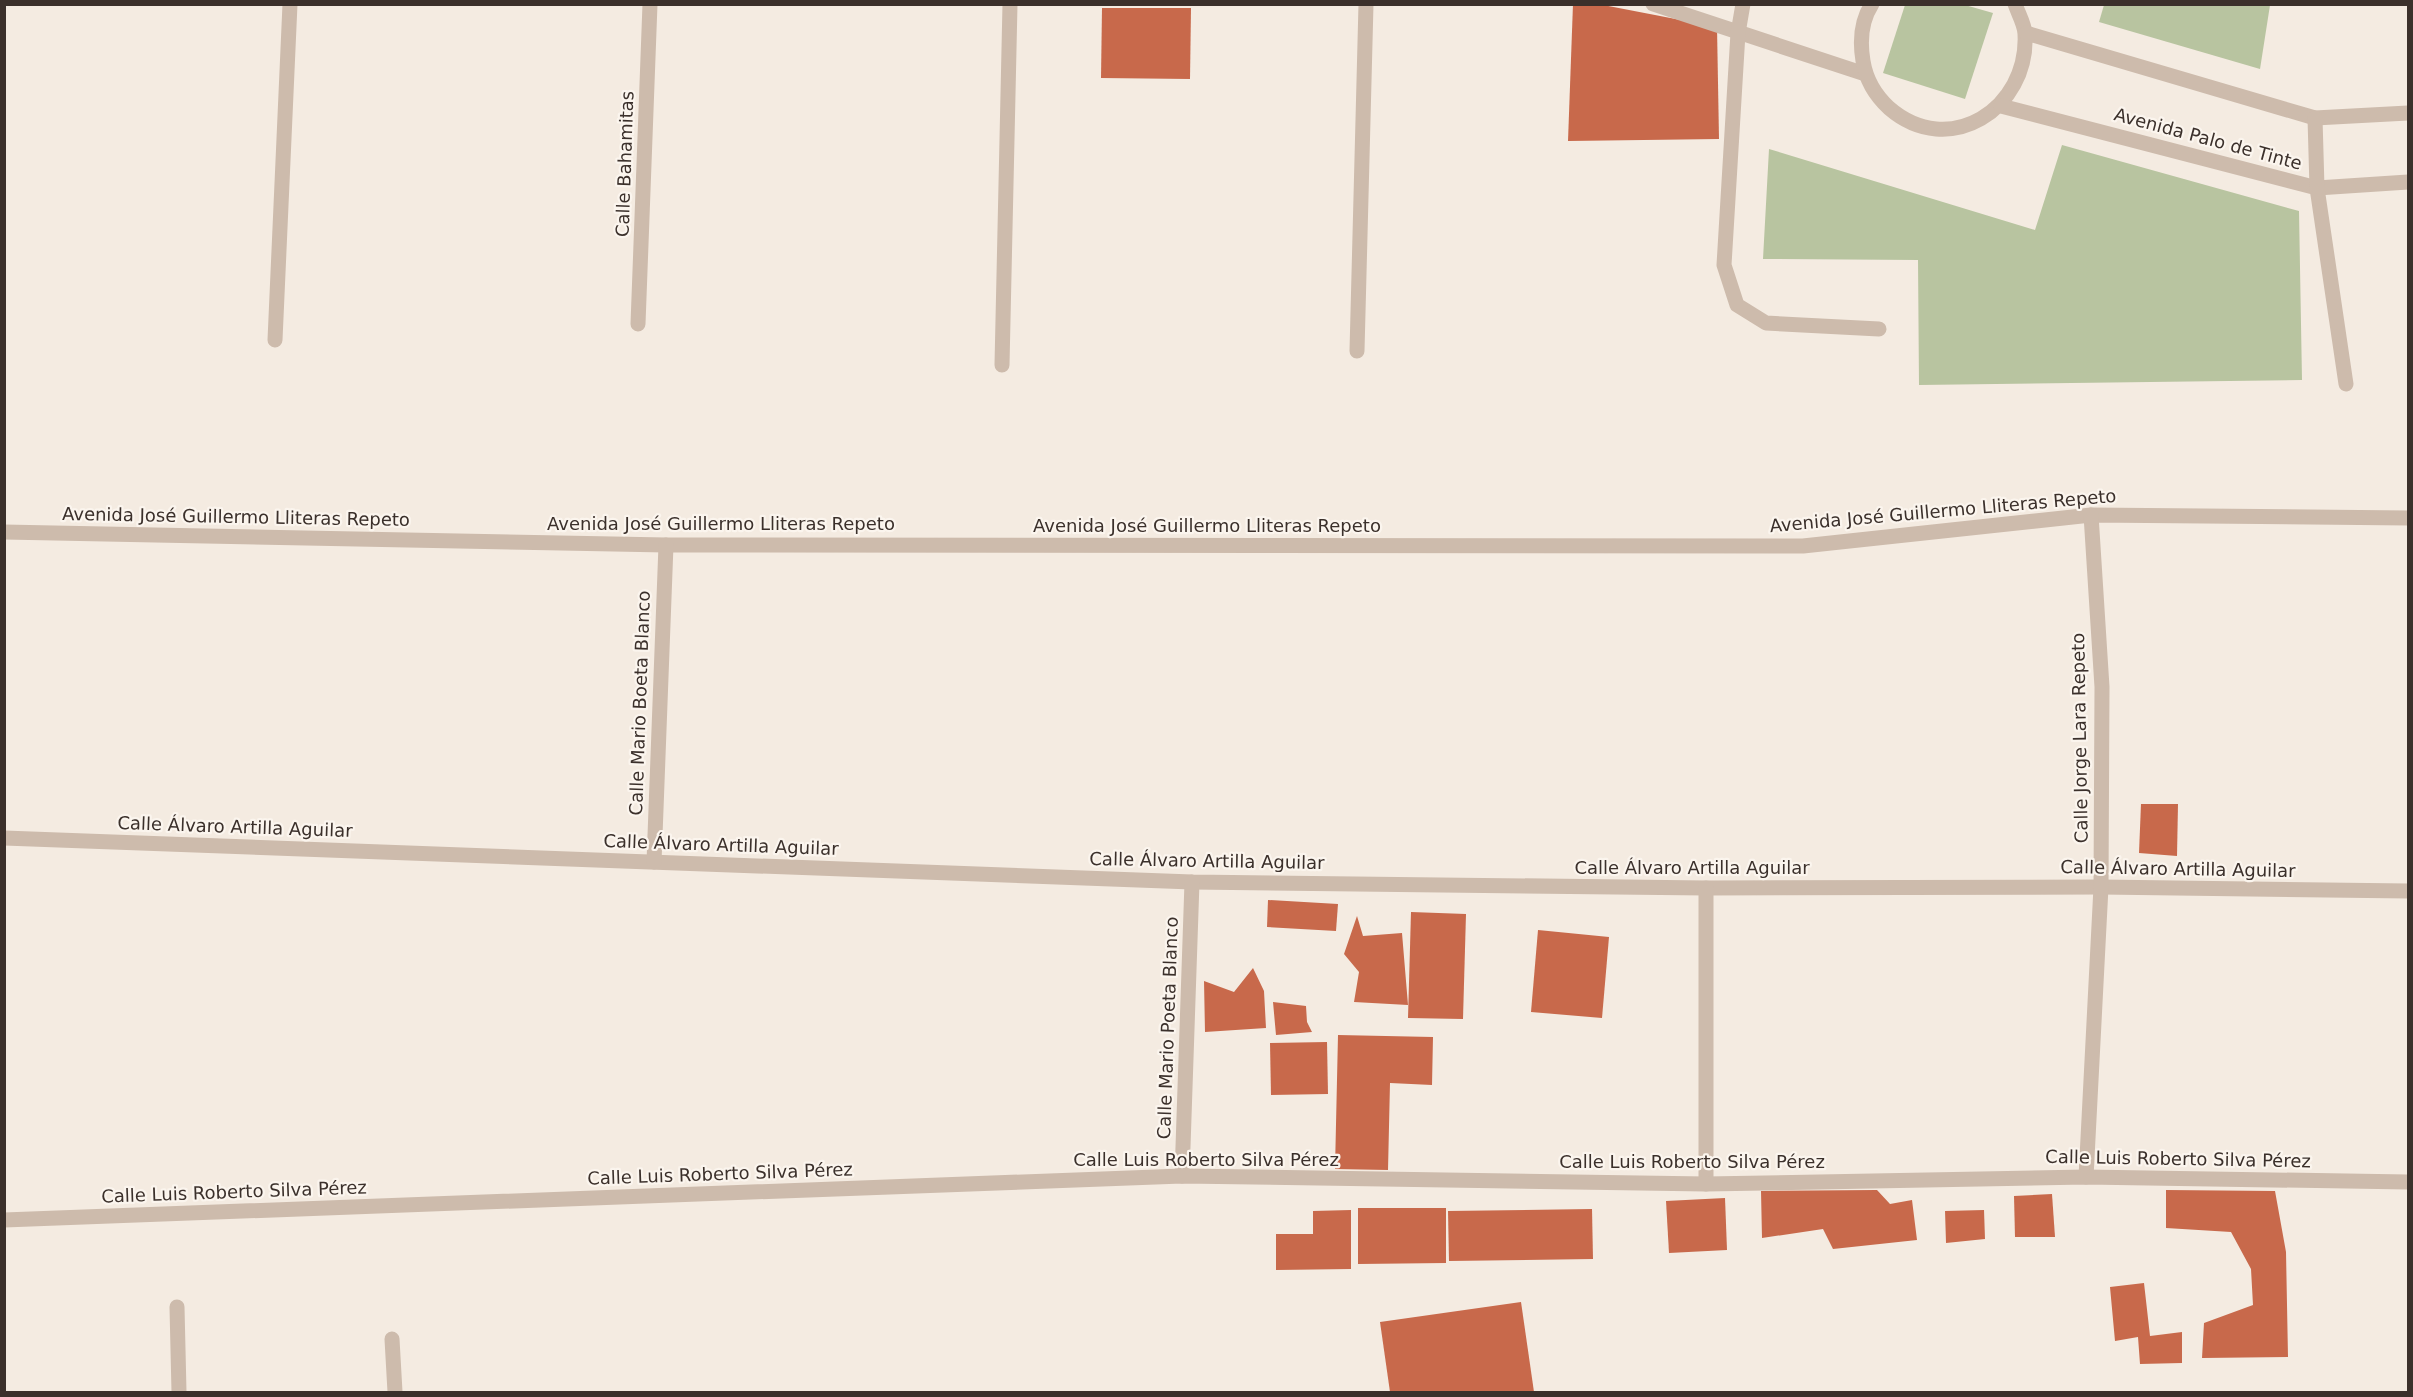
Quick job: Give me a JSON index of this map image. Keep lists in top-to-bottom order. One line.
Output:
{"streets":{"street":["Avenida Palo de Tinte","Calle Bahamitas","Avenida José Guillermo Lliteras Repeto","Calle Mario Boeta Blanco","Calle Jorge Lara Repeto","Calle Álvaro Artilla Aguilar","Calle Mario Poeta Blanco","Calle Luis Roberto Silva Pérez"]},"crossings":[["Avenida José Guillermo Lliteras Repeto","Calle Mario Boeta Blanco"],["Avenida José Guillermo Lliteras Repeto","Calle Jorge Lara Repeto"],["Calle Mario Boeta Blanco","Calle Álvaro Artilla Aguilar"],["Calle Jorge Lara Repeto","Calle Álvaro Artilla Aguilar"],["Calle Jorge Lara Repeto","Calle Luis Roberto Silva Pérez"],["Calle Álvaro Artilla Aguilar","Calle Mario Poeta Blanco"],["Calle Mario Poeta Blanco","Calle Luis Roberto Silva Pérez"]]}
